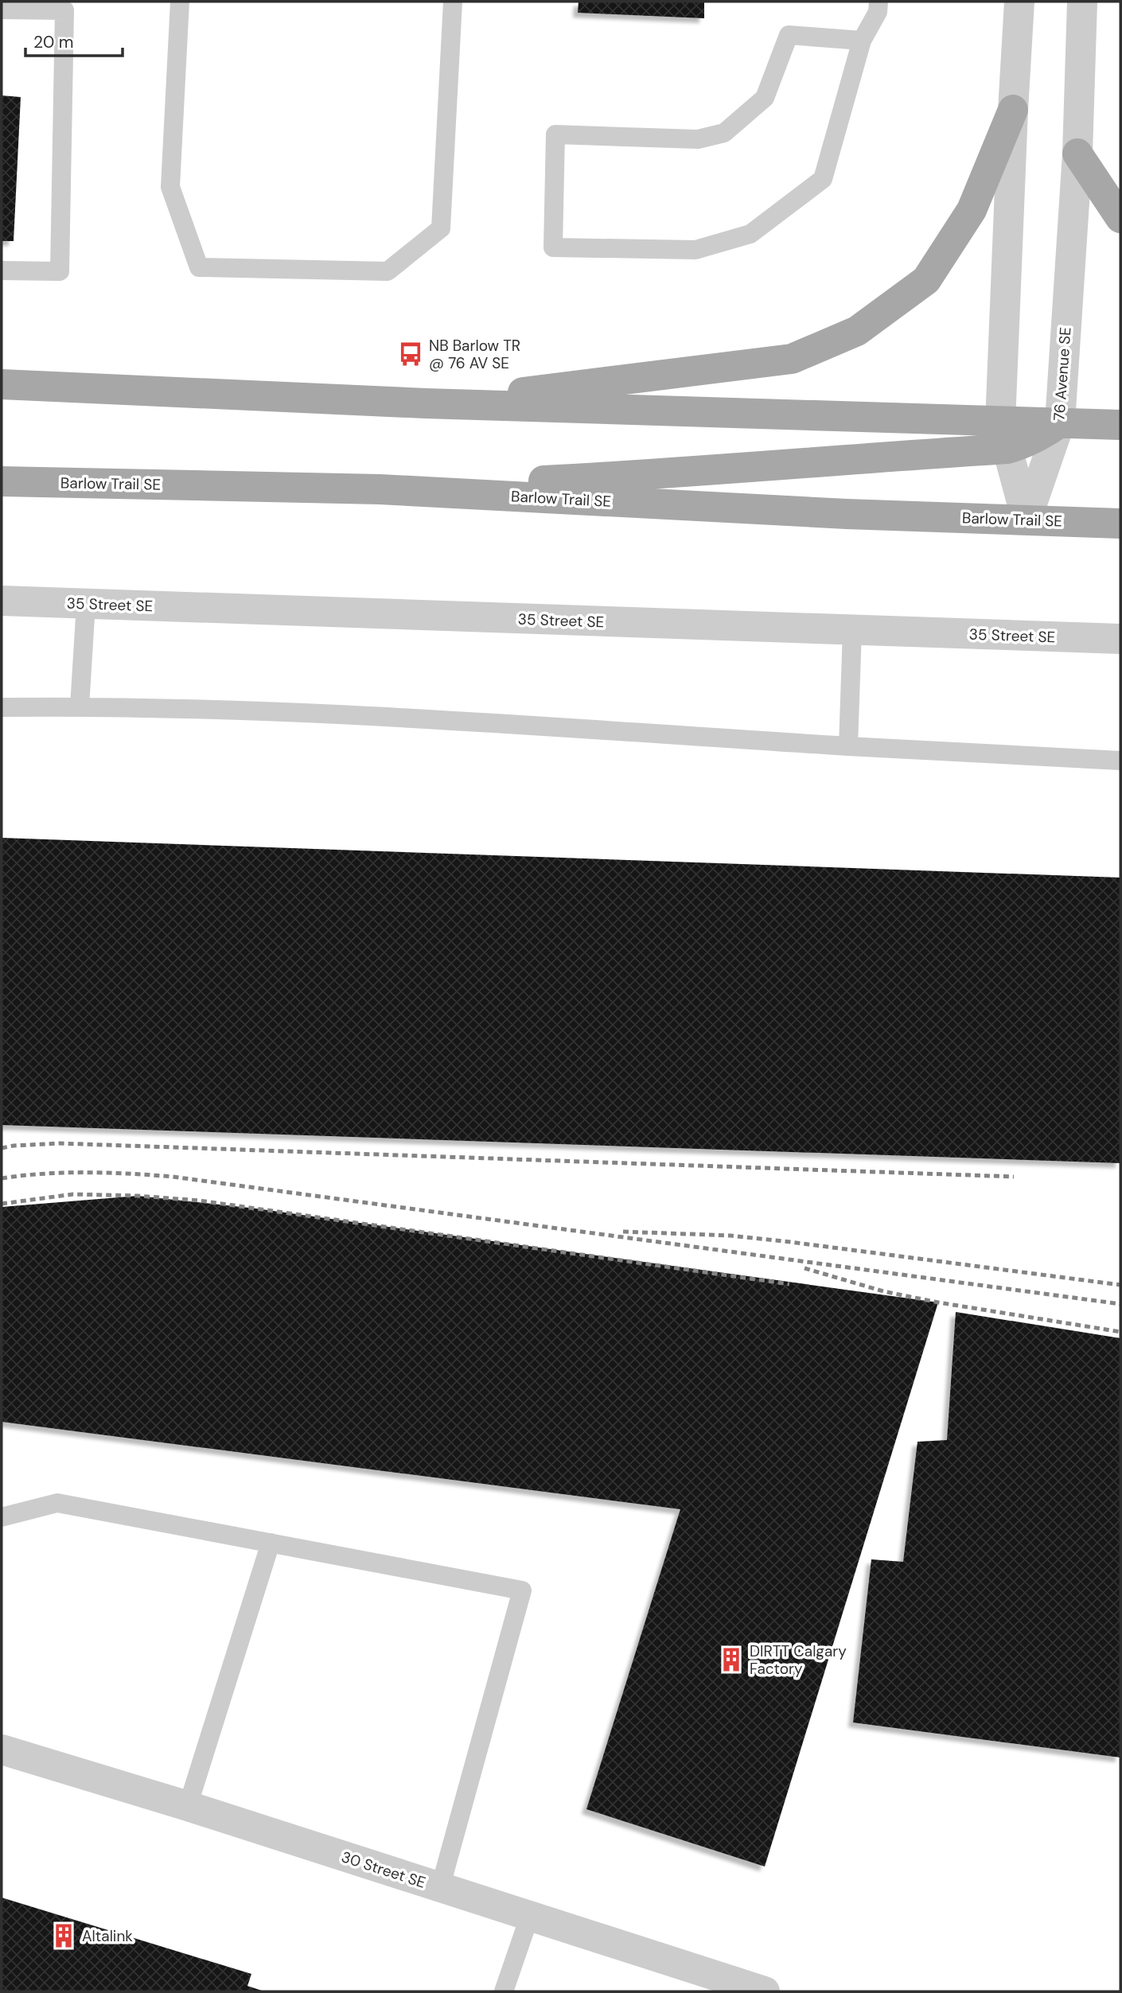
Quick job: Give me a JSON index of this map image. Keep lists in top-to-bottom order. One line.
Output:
{"streets":{"main road":["Barlow Trail SE"],"street":["76 Avenue SE","35 Street SE","30 Street SE"]},"crossings":[["76 Avenue SE","Barlow Trail SE"]],"places":{"bus stop":["NB Barlow TR @ 76 AV SE"],"building":["DIRTT Calgary Factory","Altalink"]},"scale_bar":"20 m"}
